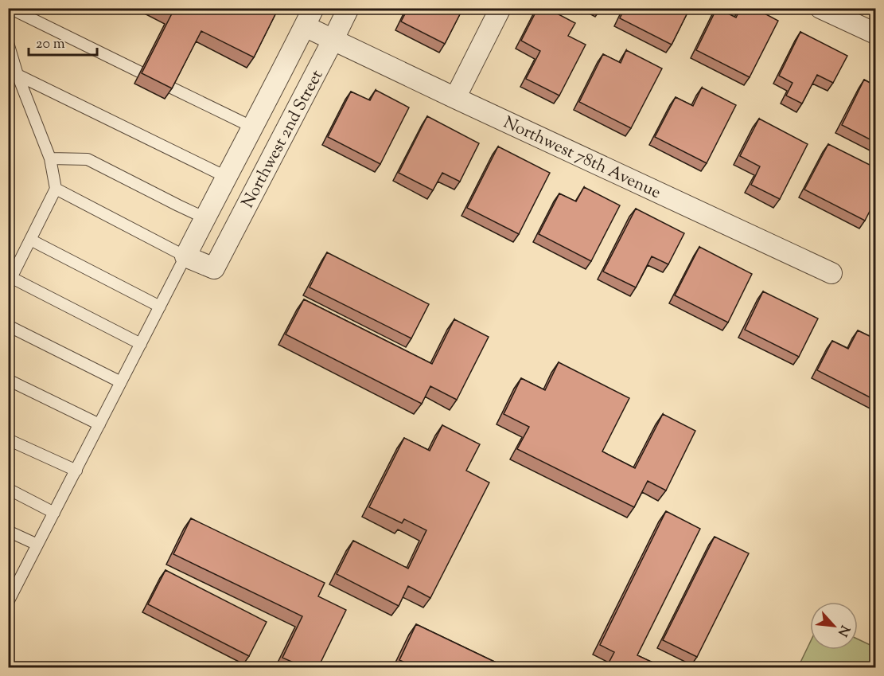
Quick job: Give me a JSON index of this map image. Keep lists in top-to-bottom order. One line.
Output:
{"streets":{"street":["Northwest 2nd Street","Northwest 78th Avenue"]},"crossings":[["Northwest 2nd Street","Northwest 78th Avenue"]],"scale_bar":"20 m","north":"bottom right"}
